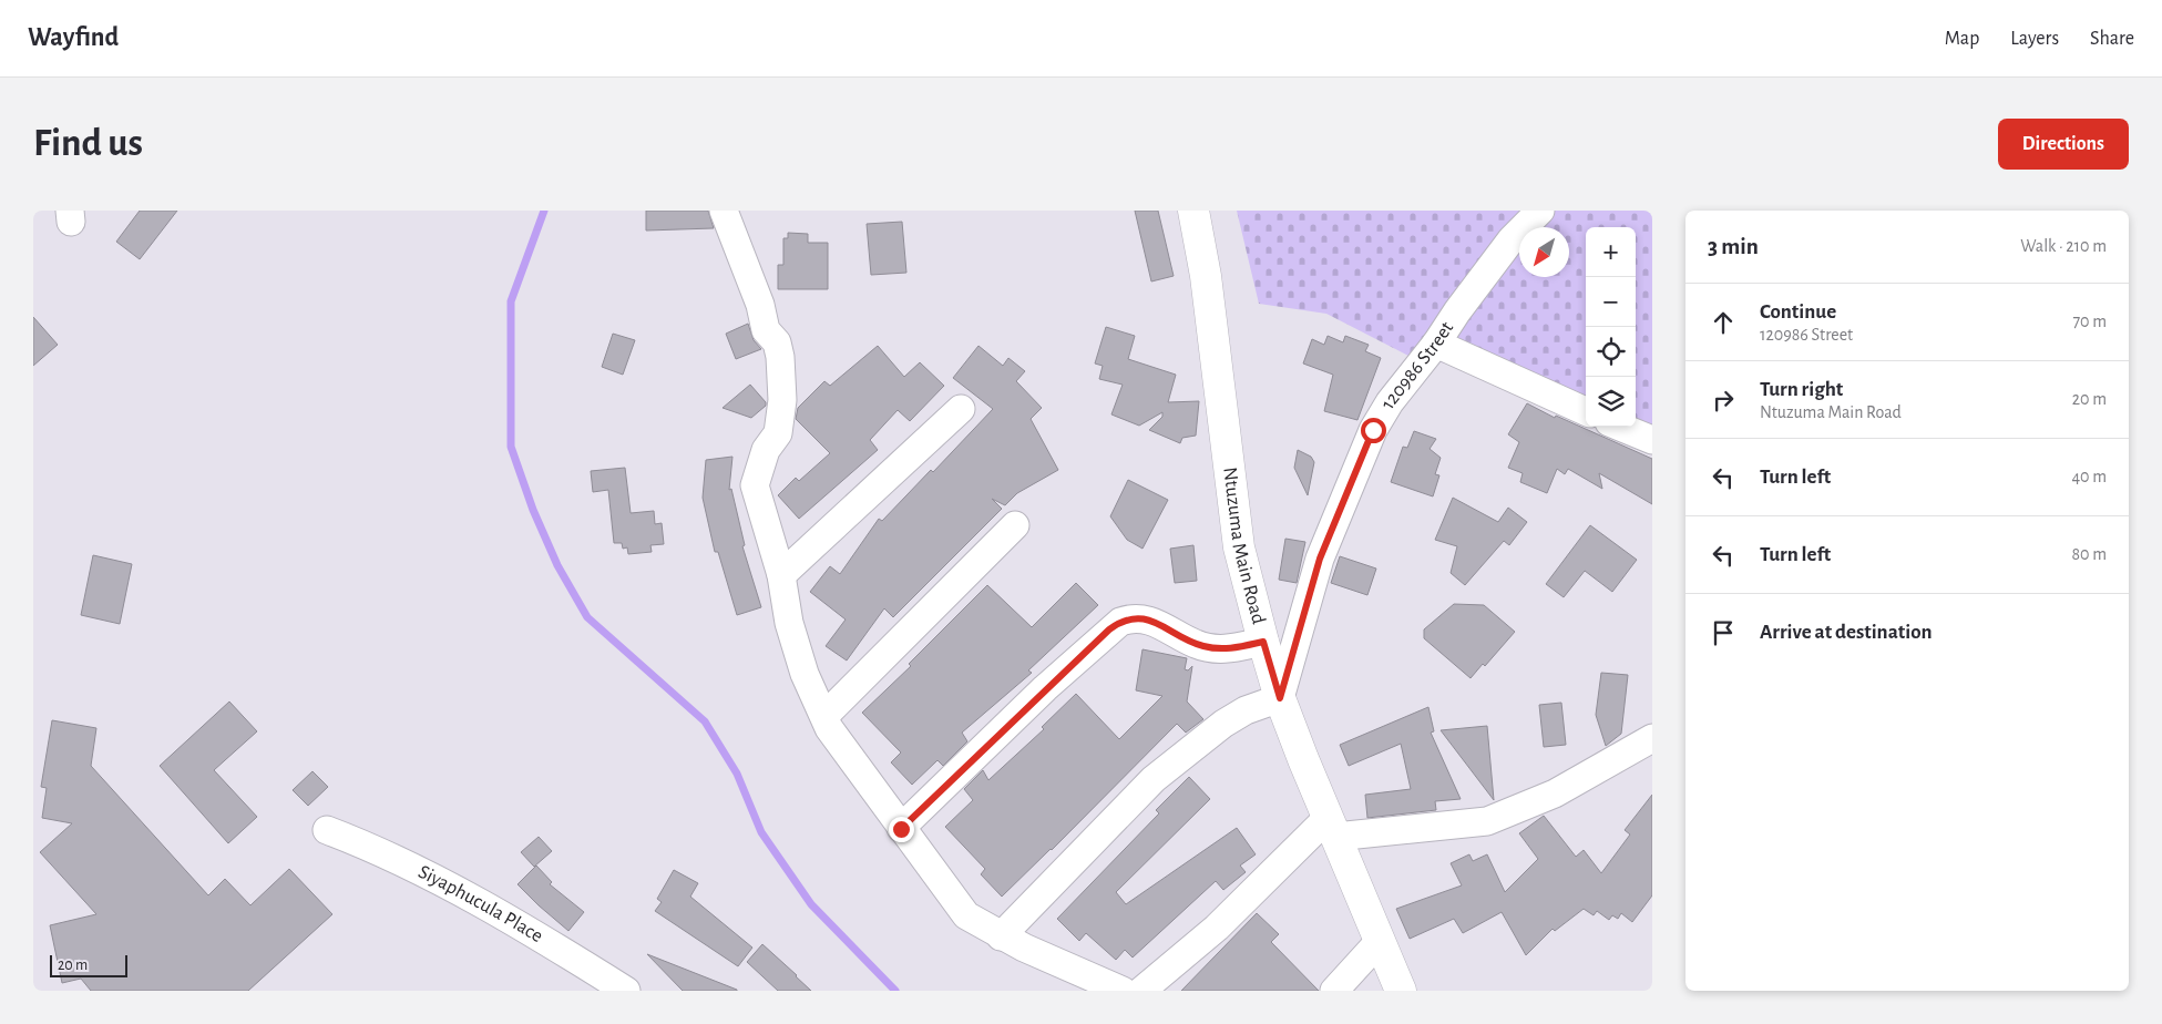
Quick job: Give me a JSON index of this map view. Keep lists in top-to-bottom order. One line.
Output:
{"streets":{"main road":["Ntuzuma Main Road"],"street":["120986 Street","Siyaphucula Place"]},"crossings":[["120986 Street","Ntuzuma Main Road"]],"scale_bar":"20 m","north":"bottom left","page":{"header":"Wayfind","nav":["Map","Layers","Share"],"buttons":"Directions","title":"Find us","heading":["3 min","Walk · 210 m"],"map_buttons":["+","−"],"list":[["Continue","120986 Street","70 m"],["Turn right","Ntuzuma Main Road","20 m"],["Turn left","40 m"],["Turn left","80 m"],"Arrive at destination"],"scale":"20 m"}}
